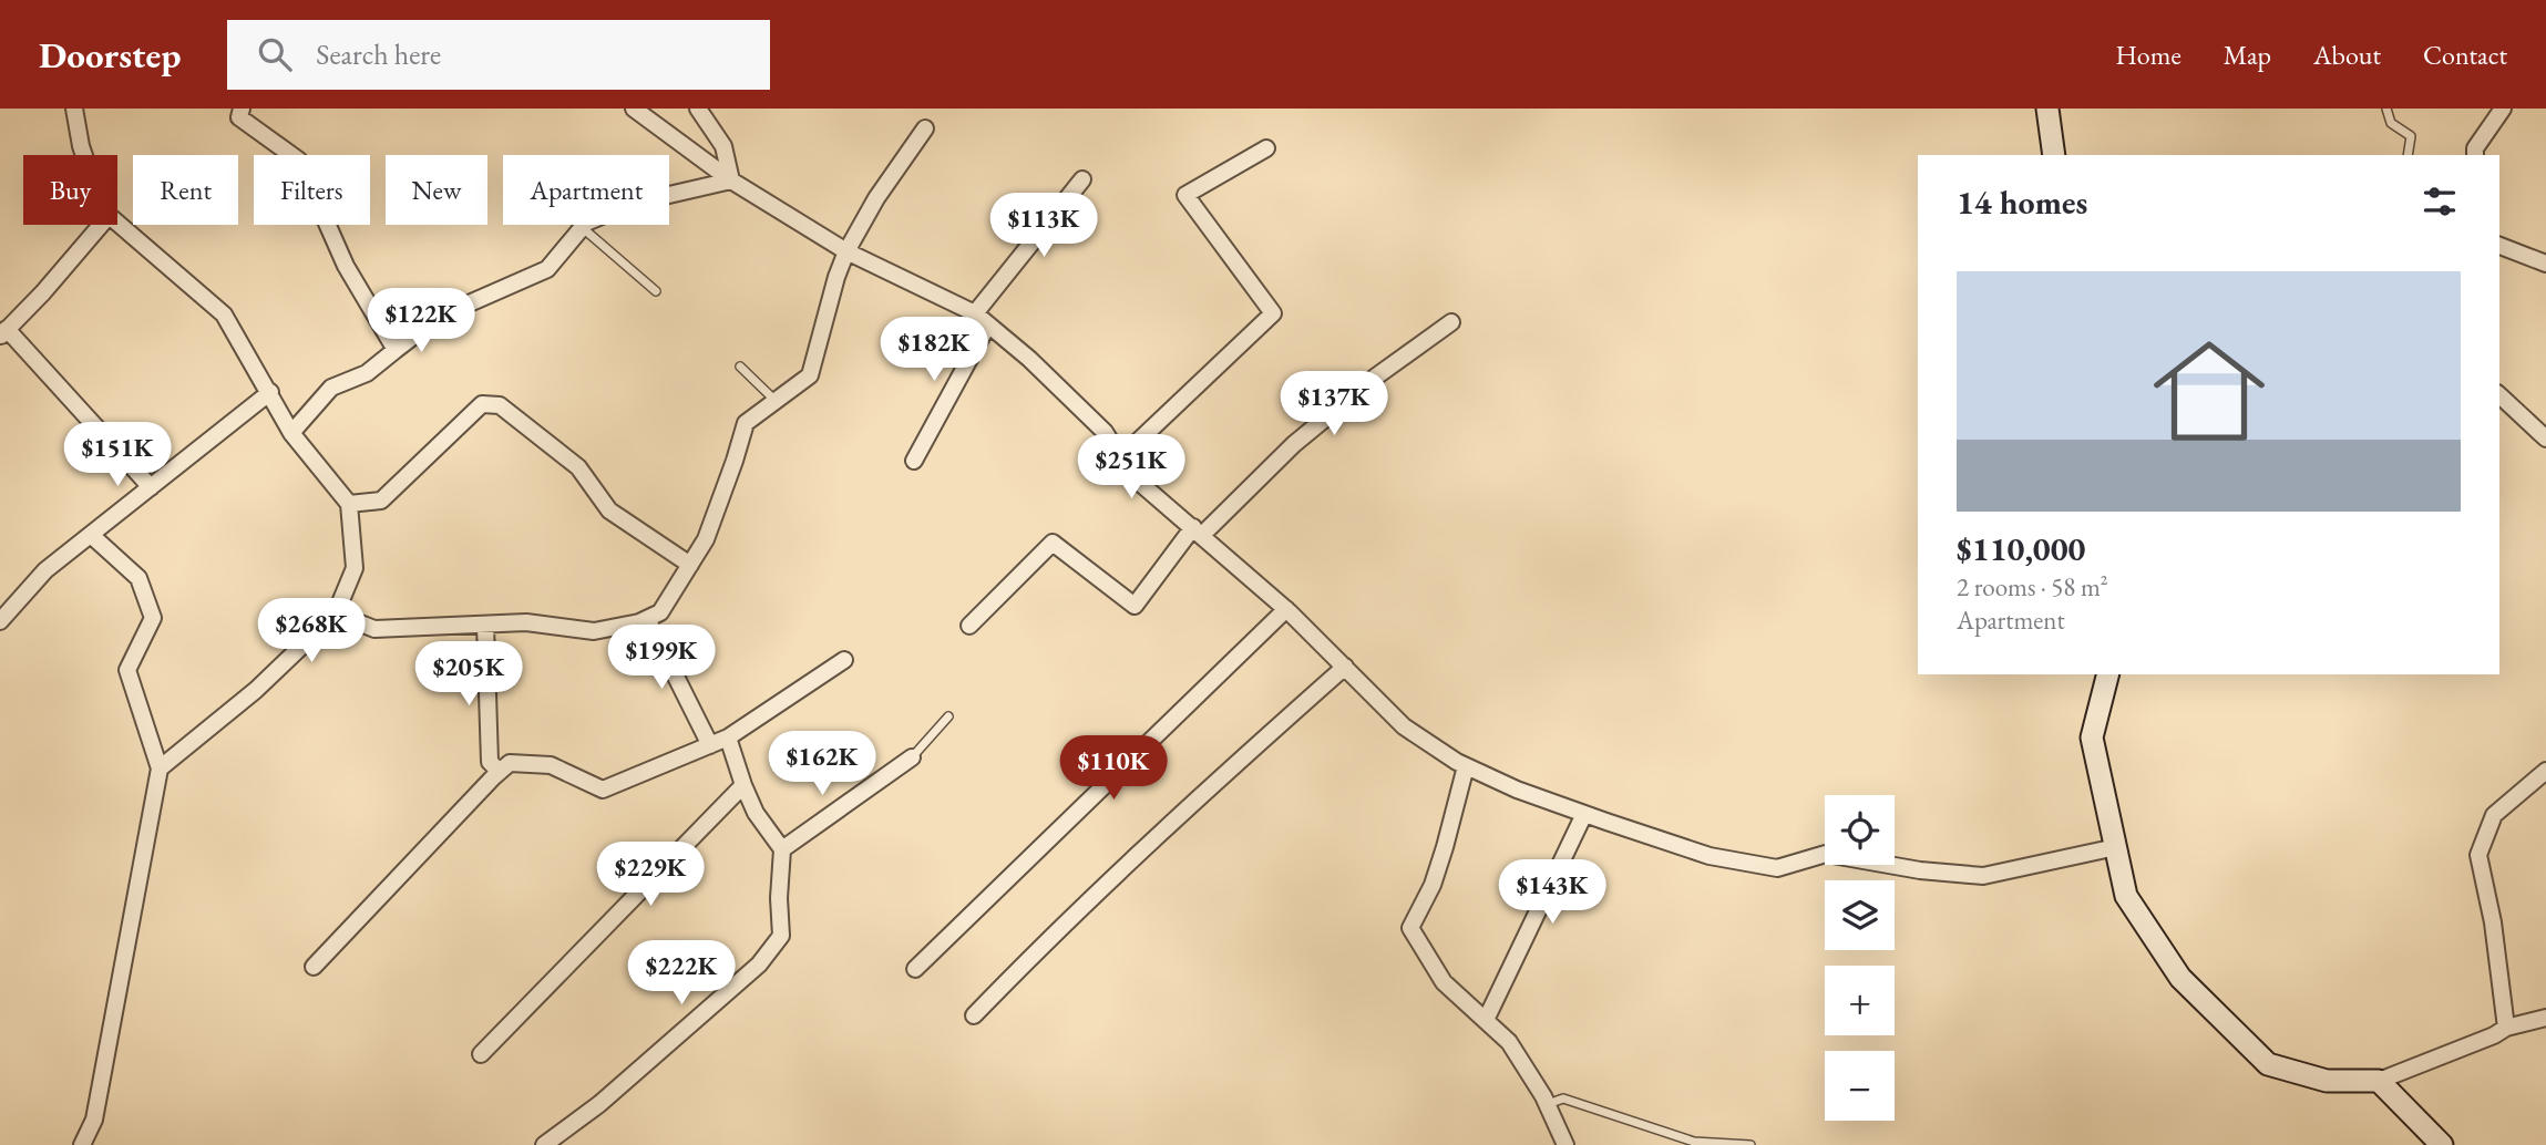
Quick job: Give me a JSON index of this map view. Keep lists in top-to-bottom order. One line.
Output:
{"page":{"header":"Doorstep","search":"Search here","nav":["Home","Map","About","Contact"],"chip":["Buy","Rent","Filters","New","Apartment"],"heading":"14 homes","price":["$113K","$122K","$182K","$137K","$151K","$251K","$268K","$199K","$205K","$162K","$110K","$229K","$143K","$222K"],"list":[{"name":"$110,000","note":"2 rooms · 58 m² · Apartment"}],"map_buttons":["+","−"]}}
